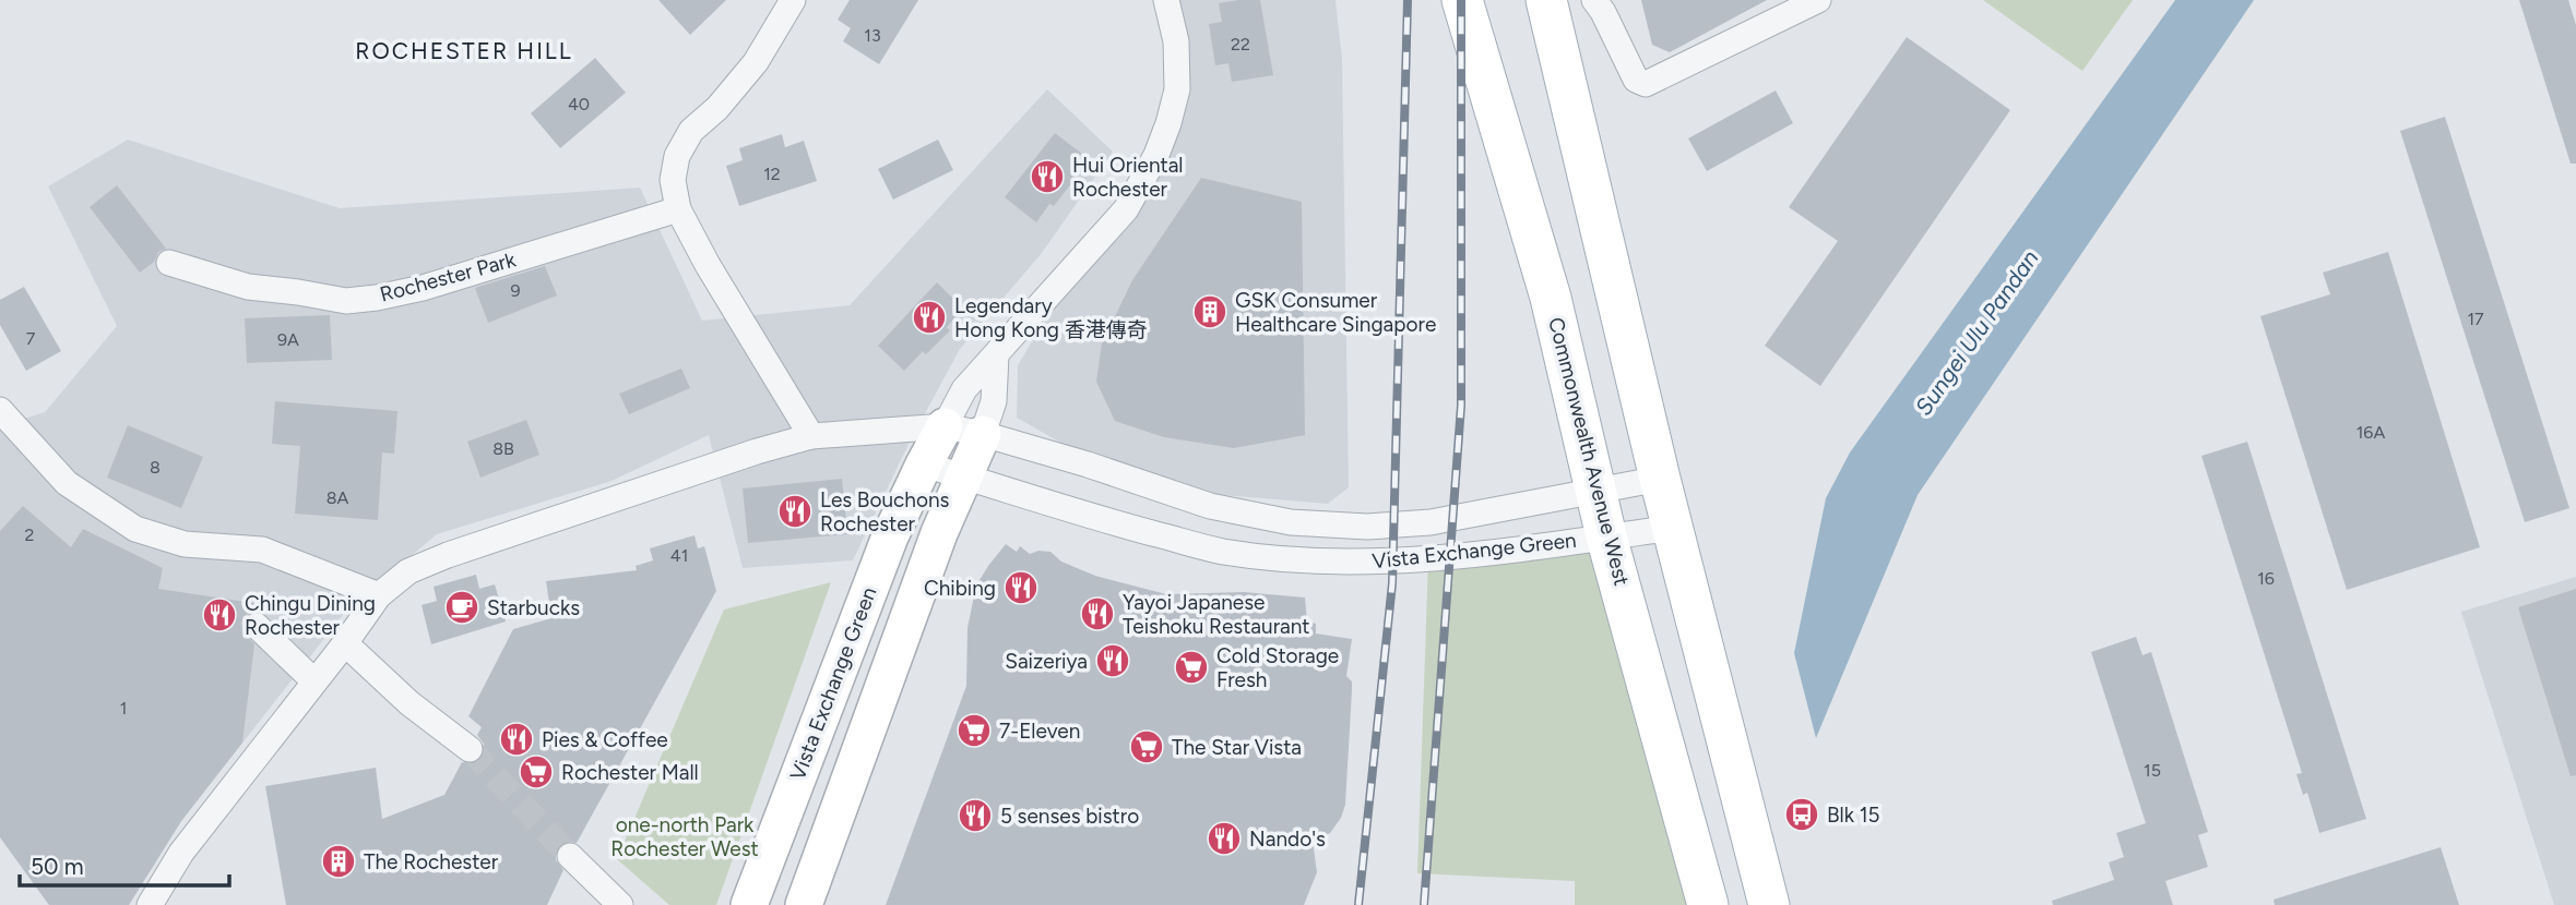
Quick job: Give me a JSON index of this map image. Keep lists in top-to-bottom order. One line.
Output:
{"streets":{"main road":["Commonwealth Avenue West"],"street":["Rochester Park","Vista Exchange Green"]},"crossings":[["Commonwealth Avenue West","Vista Exchange Green"]],"districts":["ROCHESTER HILL"],"water":["Sungei Ulu Pandan"],"parks":["one-north Park Rochester West"],"places":{"restaurant":["Hui Oriental Rochester","Legendary Hong Kong 香港傳奇","Les Bouchons Rochester","Chibing","Yayoi Japanese Teishoku Restaurant","Chingu Dining Rochester","Saizeriya","Pies & Coffee","5 senses bistro","Nando's"],"building":["GSK Consumer Healthcare Singapore","The Rochester"],"cafe":["Starbucks"],"supermarket":["Cold Storage Fresh","7-Eleven","The Star Vista","Rochester Mall"],"bus stop":["Blk 15"]},"house_numbers":["13","22","40","12","9","17","7","9A","16A","8B","8","8A","2","41","16","1","15"],"scale_bar":"50 m"}
